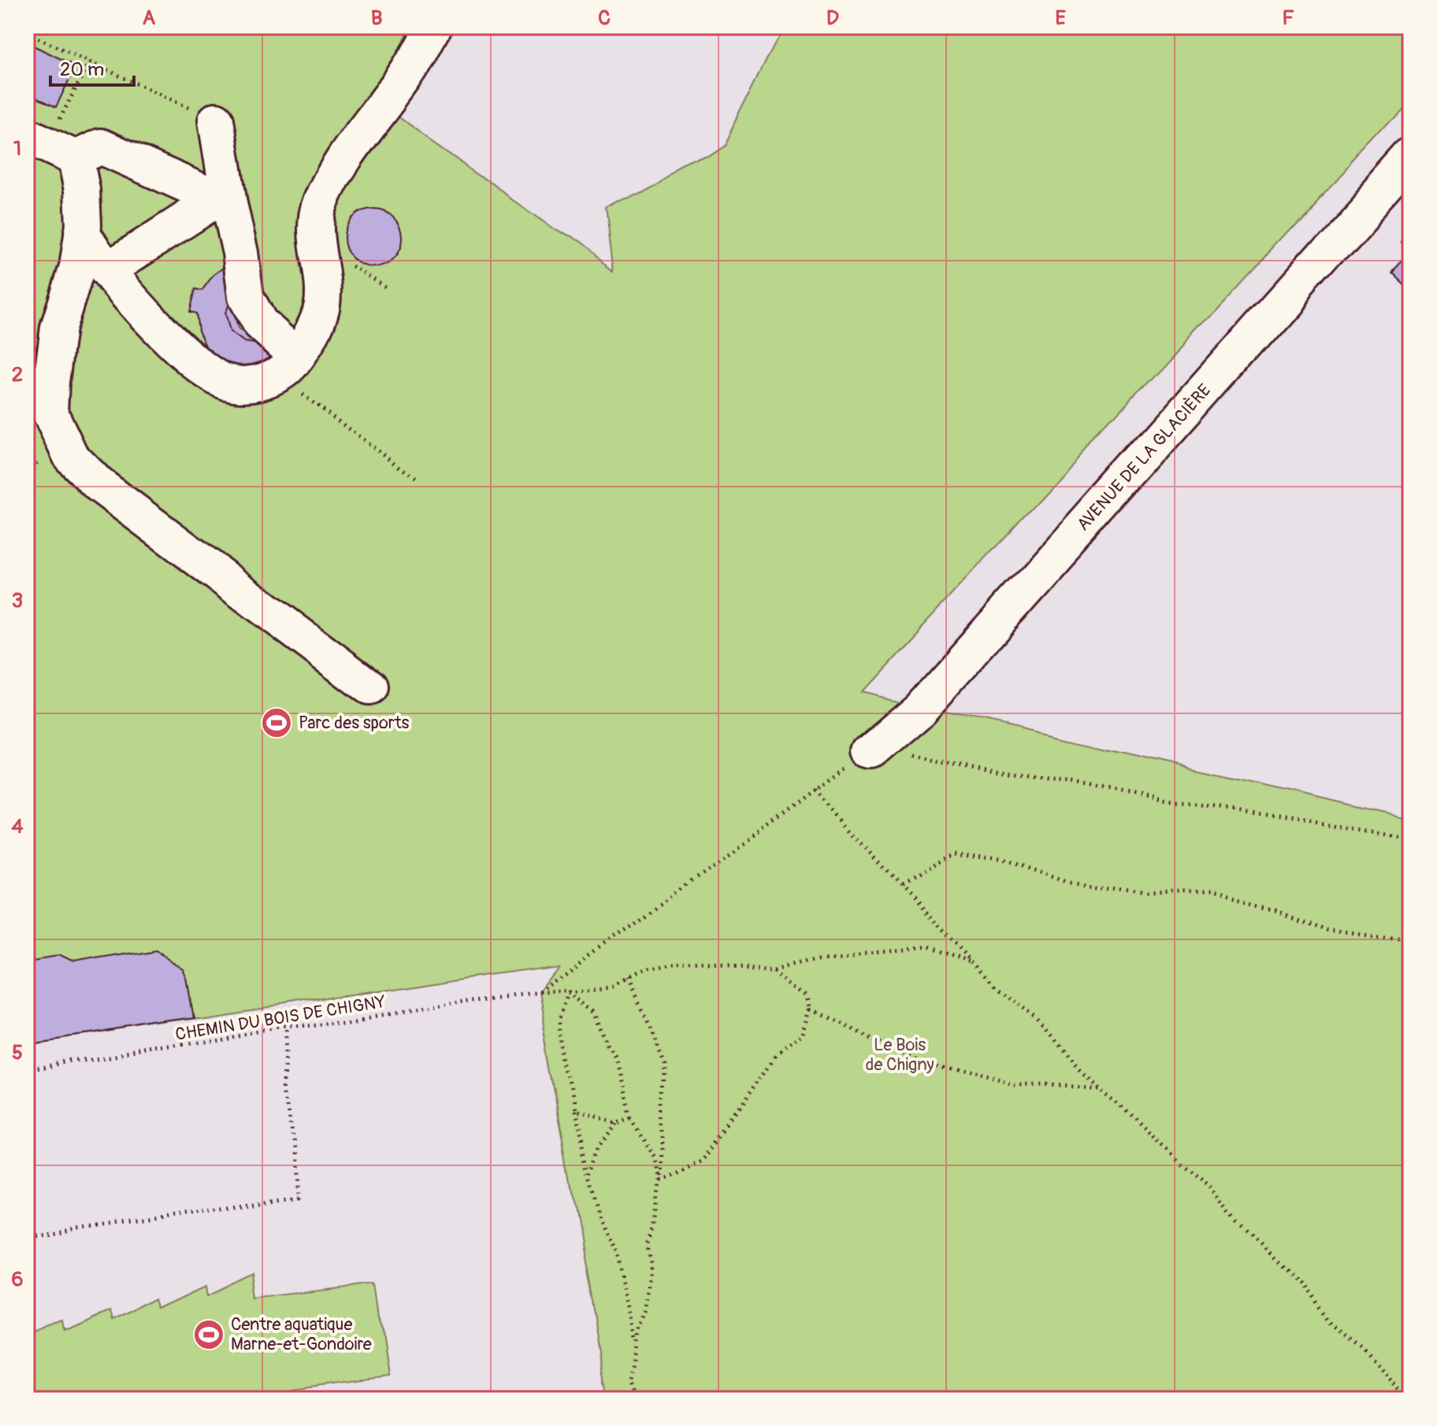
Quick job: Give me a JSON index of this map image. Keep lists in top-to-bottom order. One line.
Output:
{"streets":{"lane":["AVENUE DE LA GLACIÈRE"],"path":["CHEMIN DU BOIS DE CHIGNY"]},"parks":["Le Bois de Chigny"],"places":{"sports":["Parc des sports","Centre aquatique Marne-et-Gondoire"]},"scale_bar":"20 m","grid":{"columns":["A","B","C","D","E","F"],"rows":["1","2","3","4","5","6"]}}
